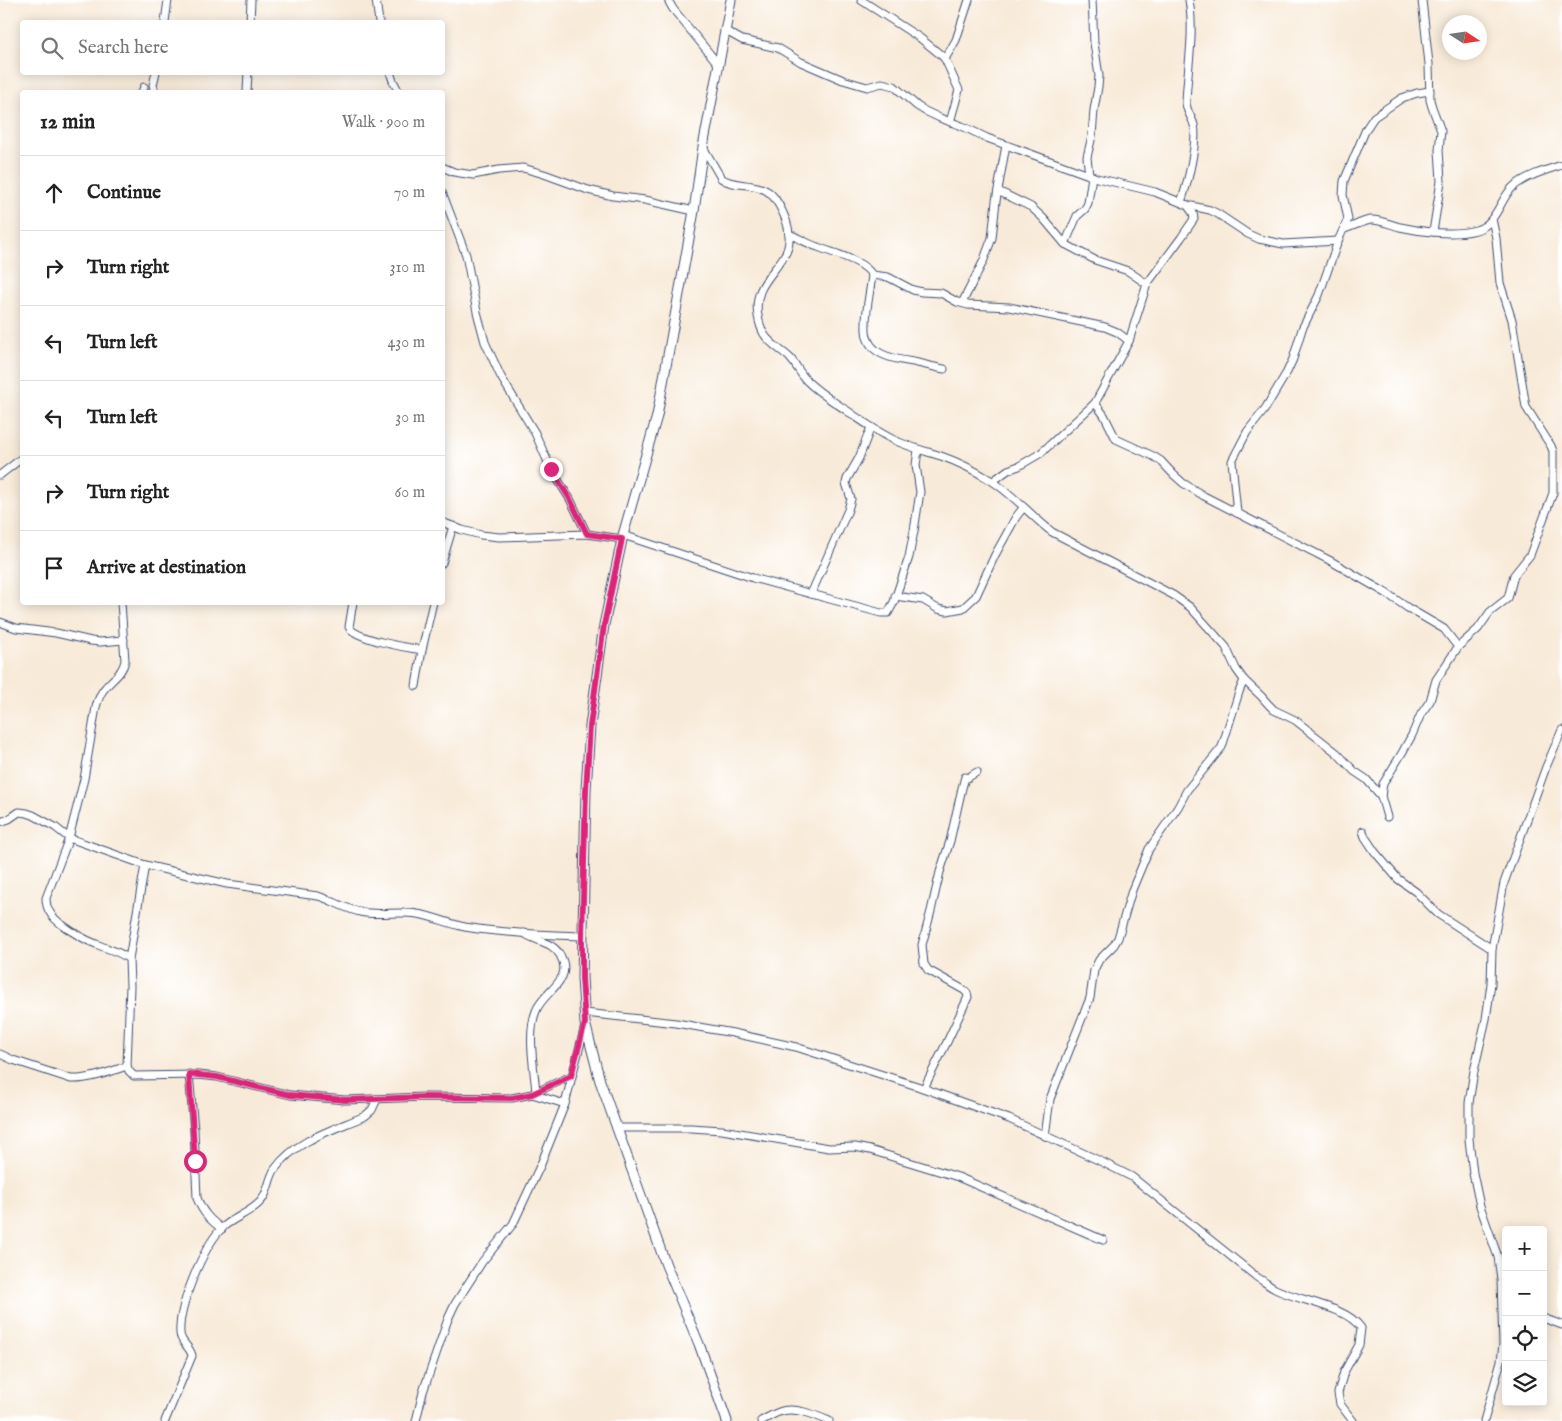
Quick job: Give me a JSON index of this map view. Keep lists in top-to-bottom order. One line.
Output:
{"north":"right","page":{"search":"Search here","heading":["12 min","Walk · 900 m"],"list":[["Continue","70 m"],["Turn right","310 m"],["Turn left","430 m"],["Turn left","30 m"],["Turn right","60 m"],"Arrive at destination"],"map_buttons":["+","−"]}}
